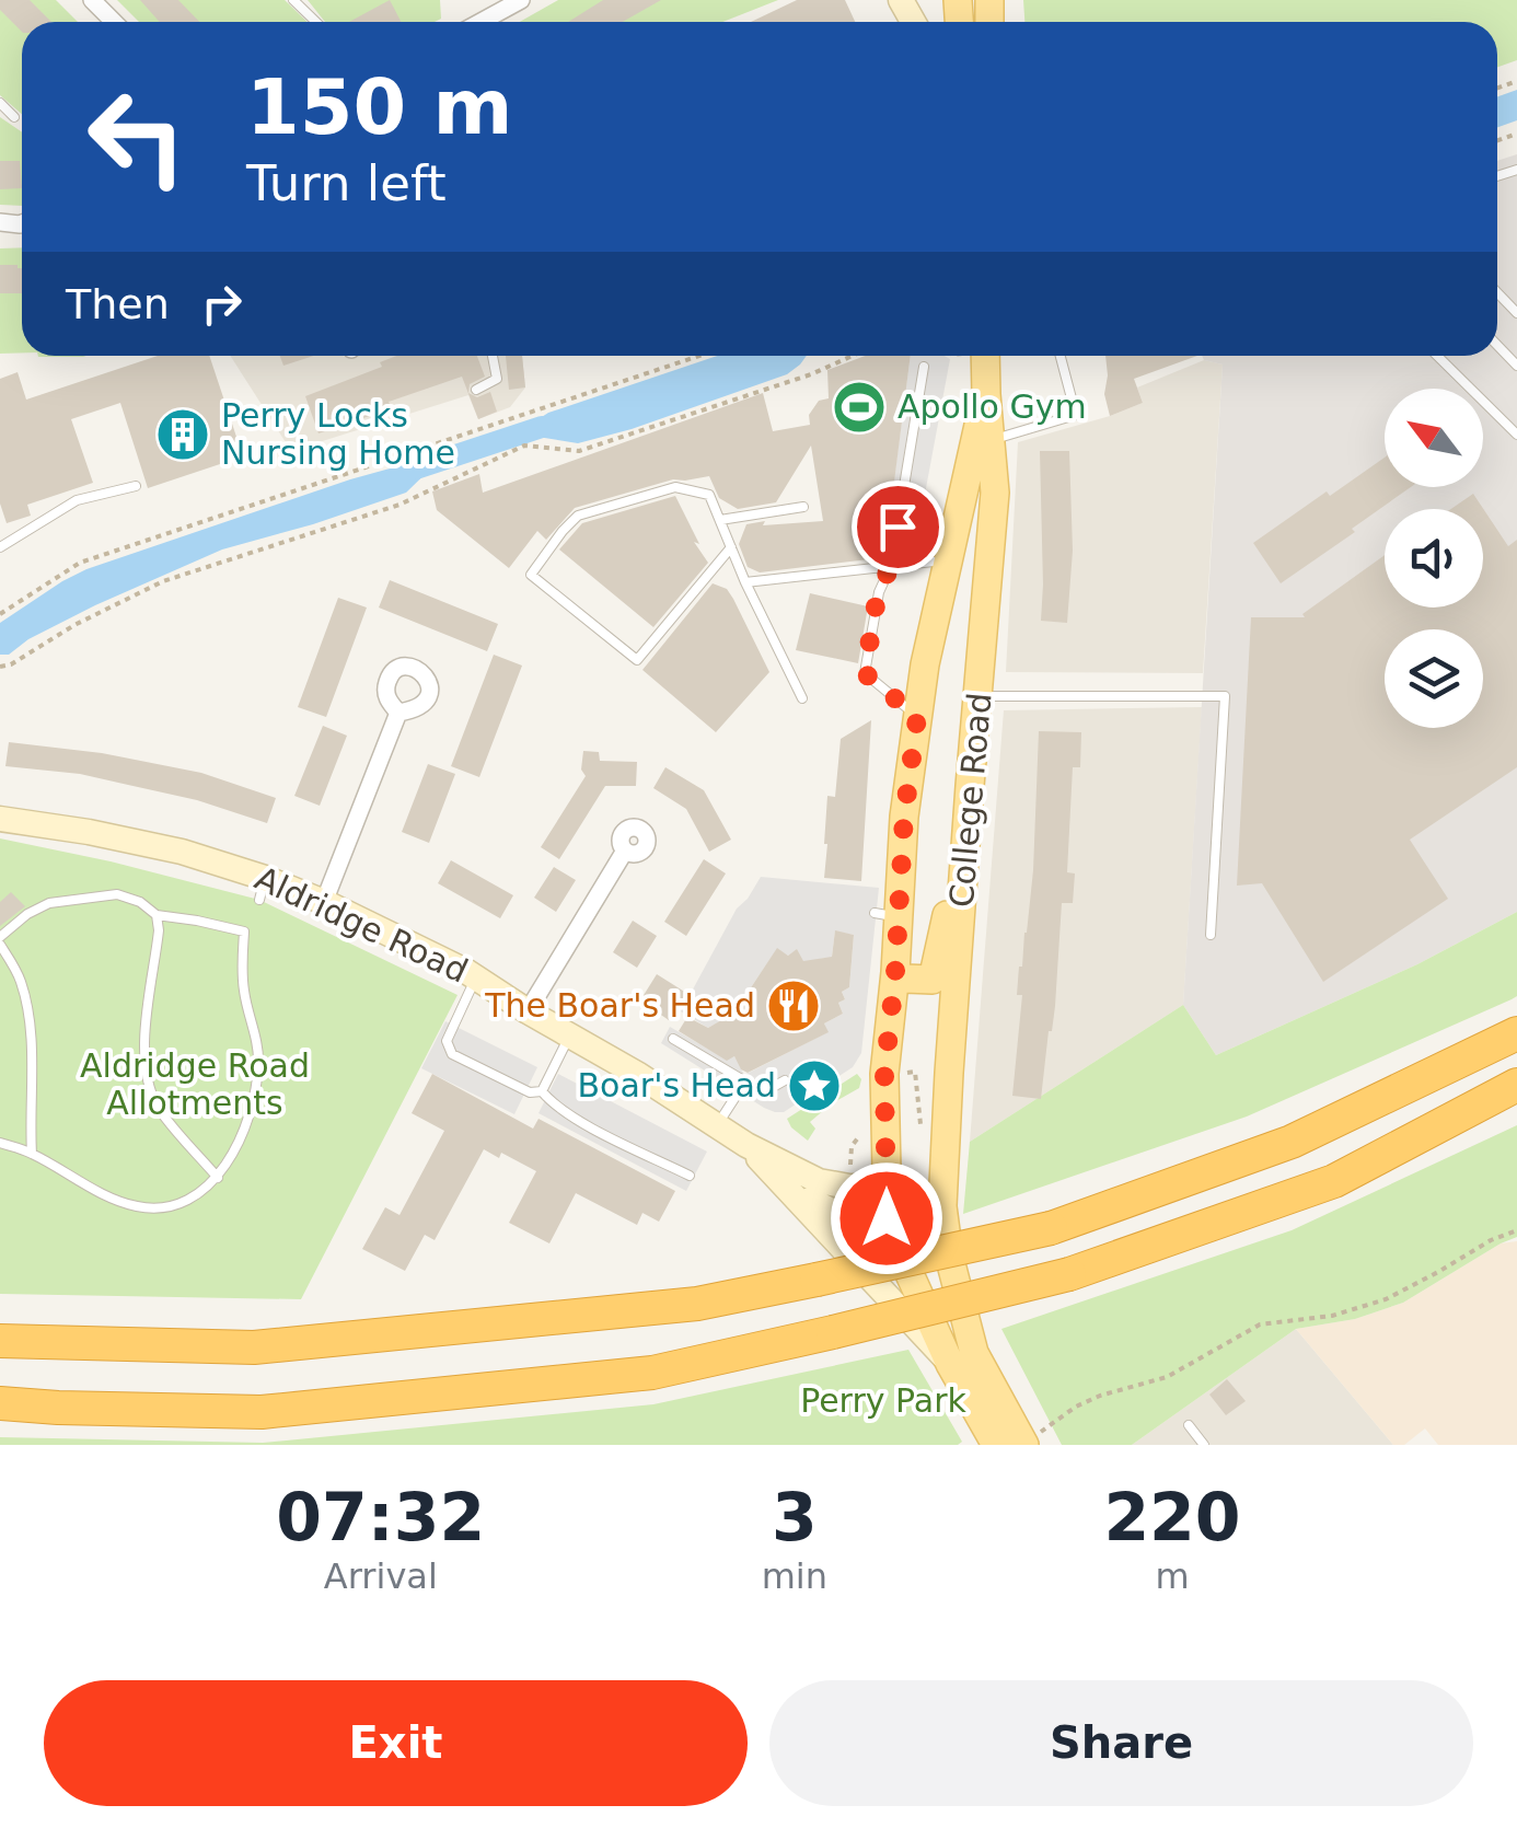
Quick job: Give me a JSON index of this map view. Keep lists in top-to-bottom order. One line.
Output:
{"streets":{"main road":["College Road","Aldridge Road"]},"crossings":[["College Road","Aldridge Road"]],"parks":["Aldridge Road Allotments","Perry Park"],"places":{"sports":["Apollo Gym"],"building":["Perry Locks Nursing Home"],"restaurant":["The Boar's Head"],"place":["Boar's Head"]},"north":"top left","page":{"turn":["150 m","Turn left"],"then":"Then","eta":["07:32","Arrival","3","min","220","m"],"buttons":["Exit","Share"]}}
